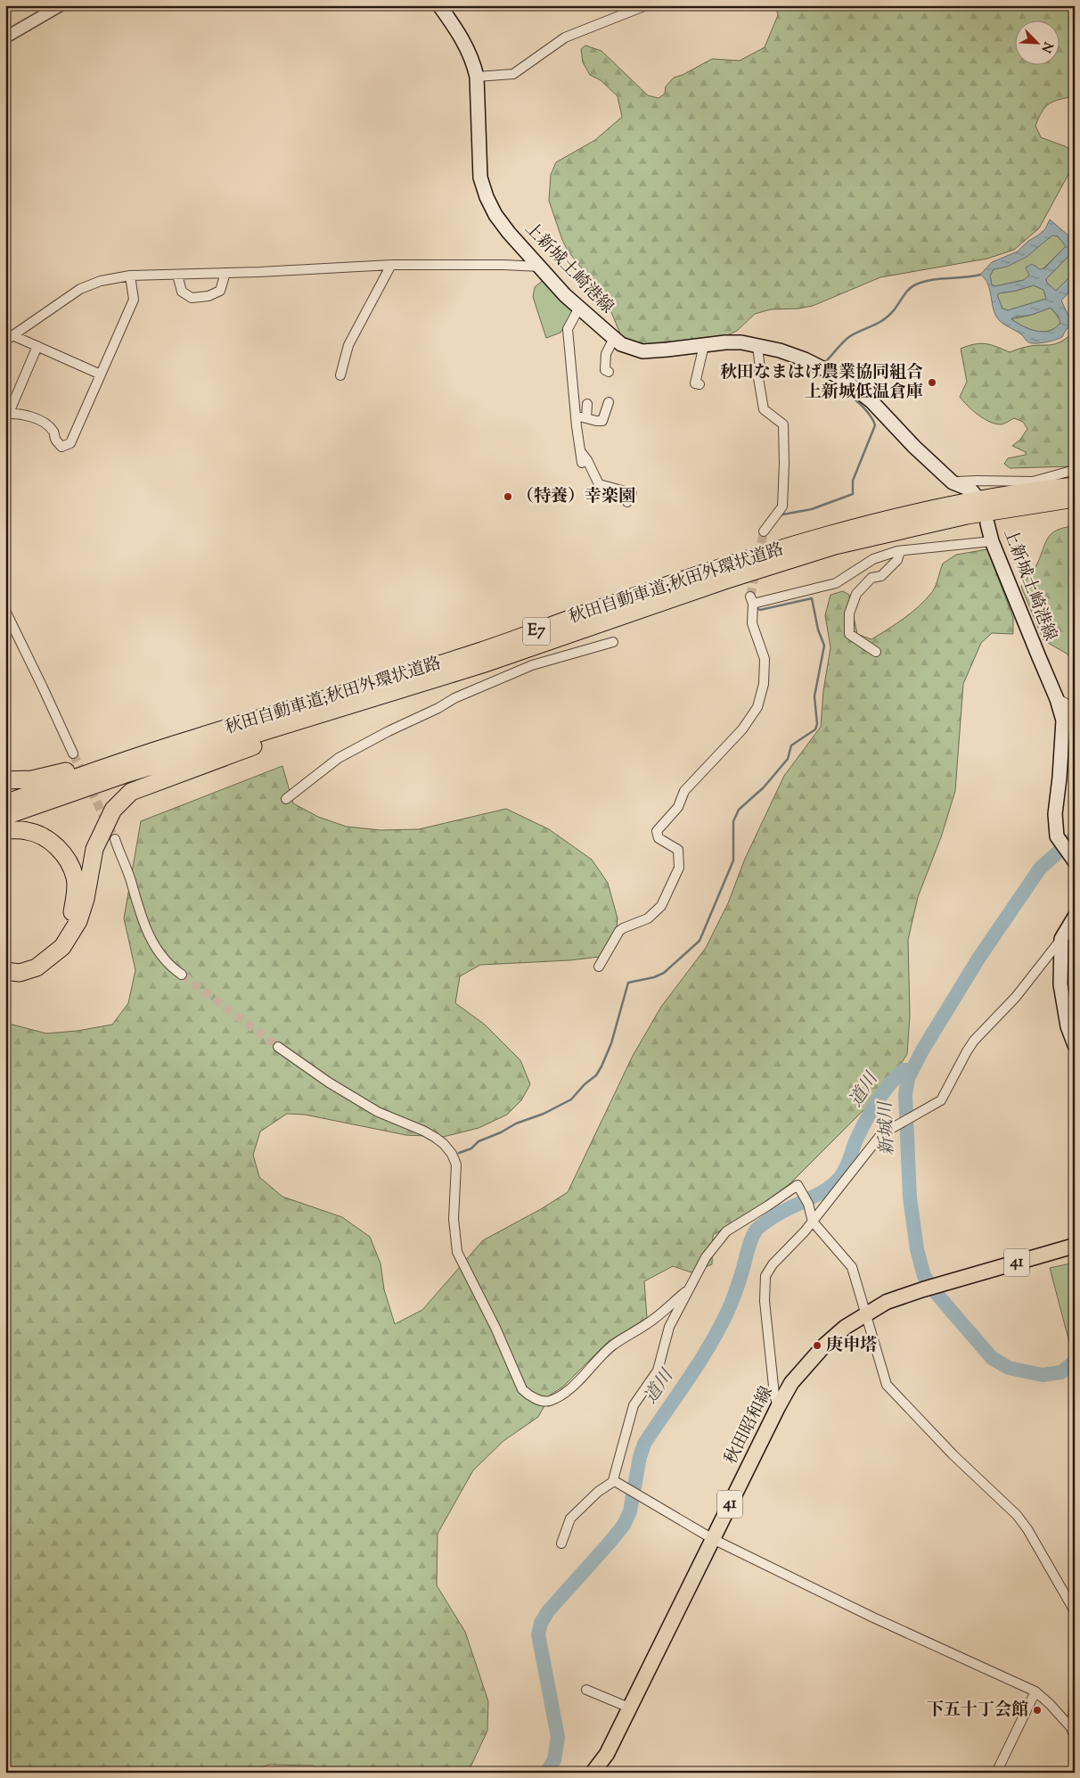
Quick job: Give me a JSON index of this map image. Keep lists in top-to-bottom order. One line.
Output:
{"streets":{"highway":["秋田自動車道;秋田外環状道路","E7"],"main road":["上新城土崎港線","41","秋田昭和線"]},"water":["道川","新城川"],"places":["秋田なまはげ農業協同組合 上新城低温倉庫","（特養）幸楽園","庚申塔","下五十丁会館"],"north":"bottom right"}
